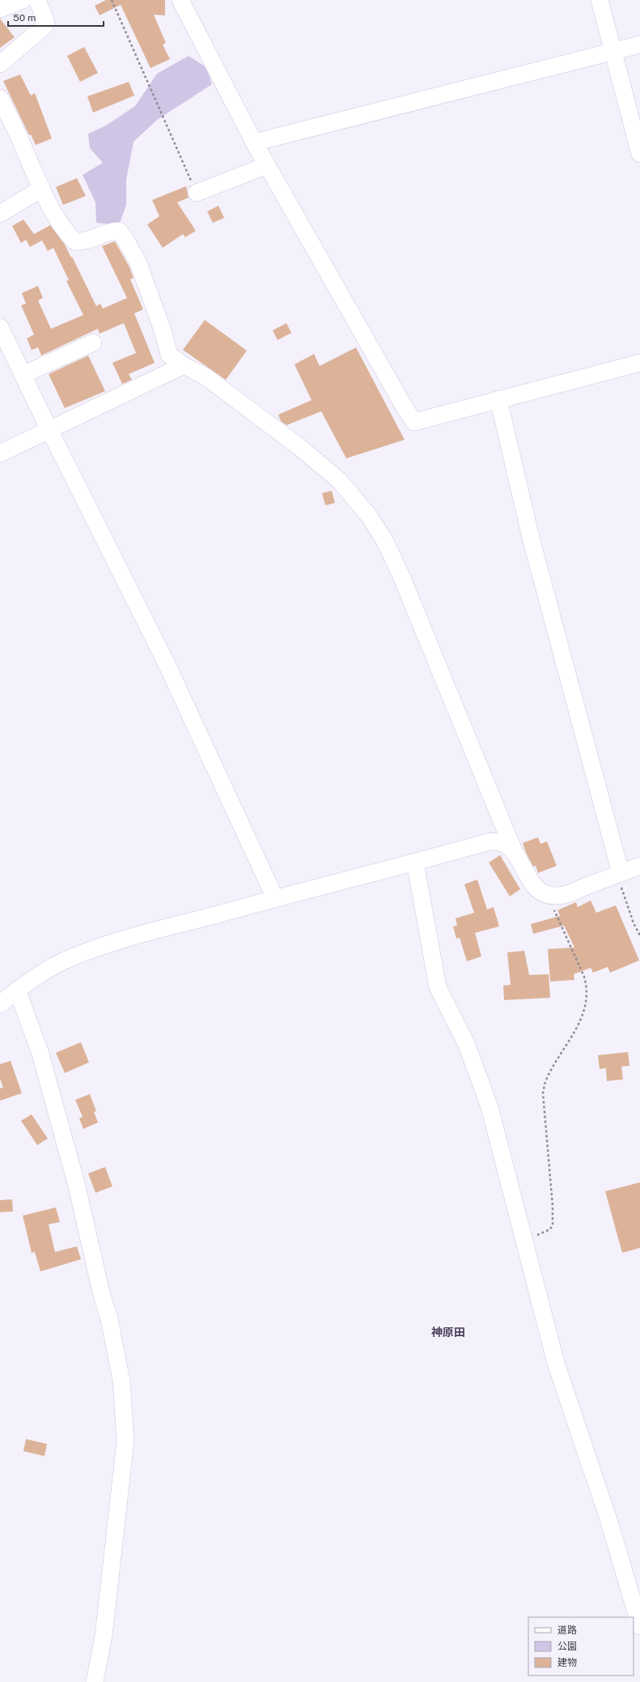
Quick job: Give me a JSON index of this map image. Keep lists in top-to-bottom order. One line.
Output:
{"districts":["神原田"],"legend":["道路","公園","建物"],"scale_bar":"50 m"}
